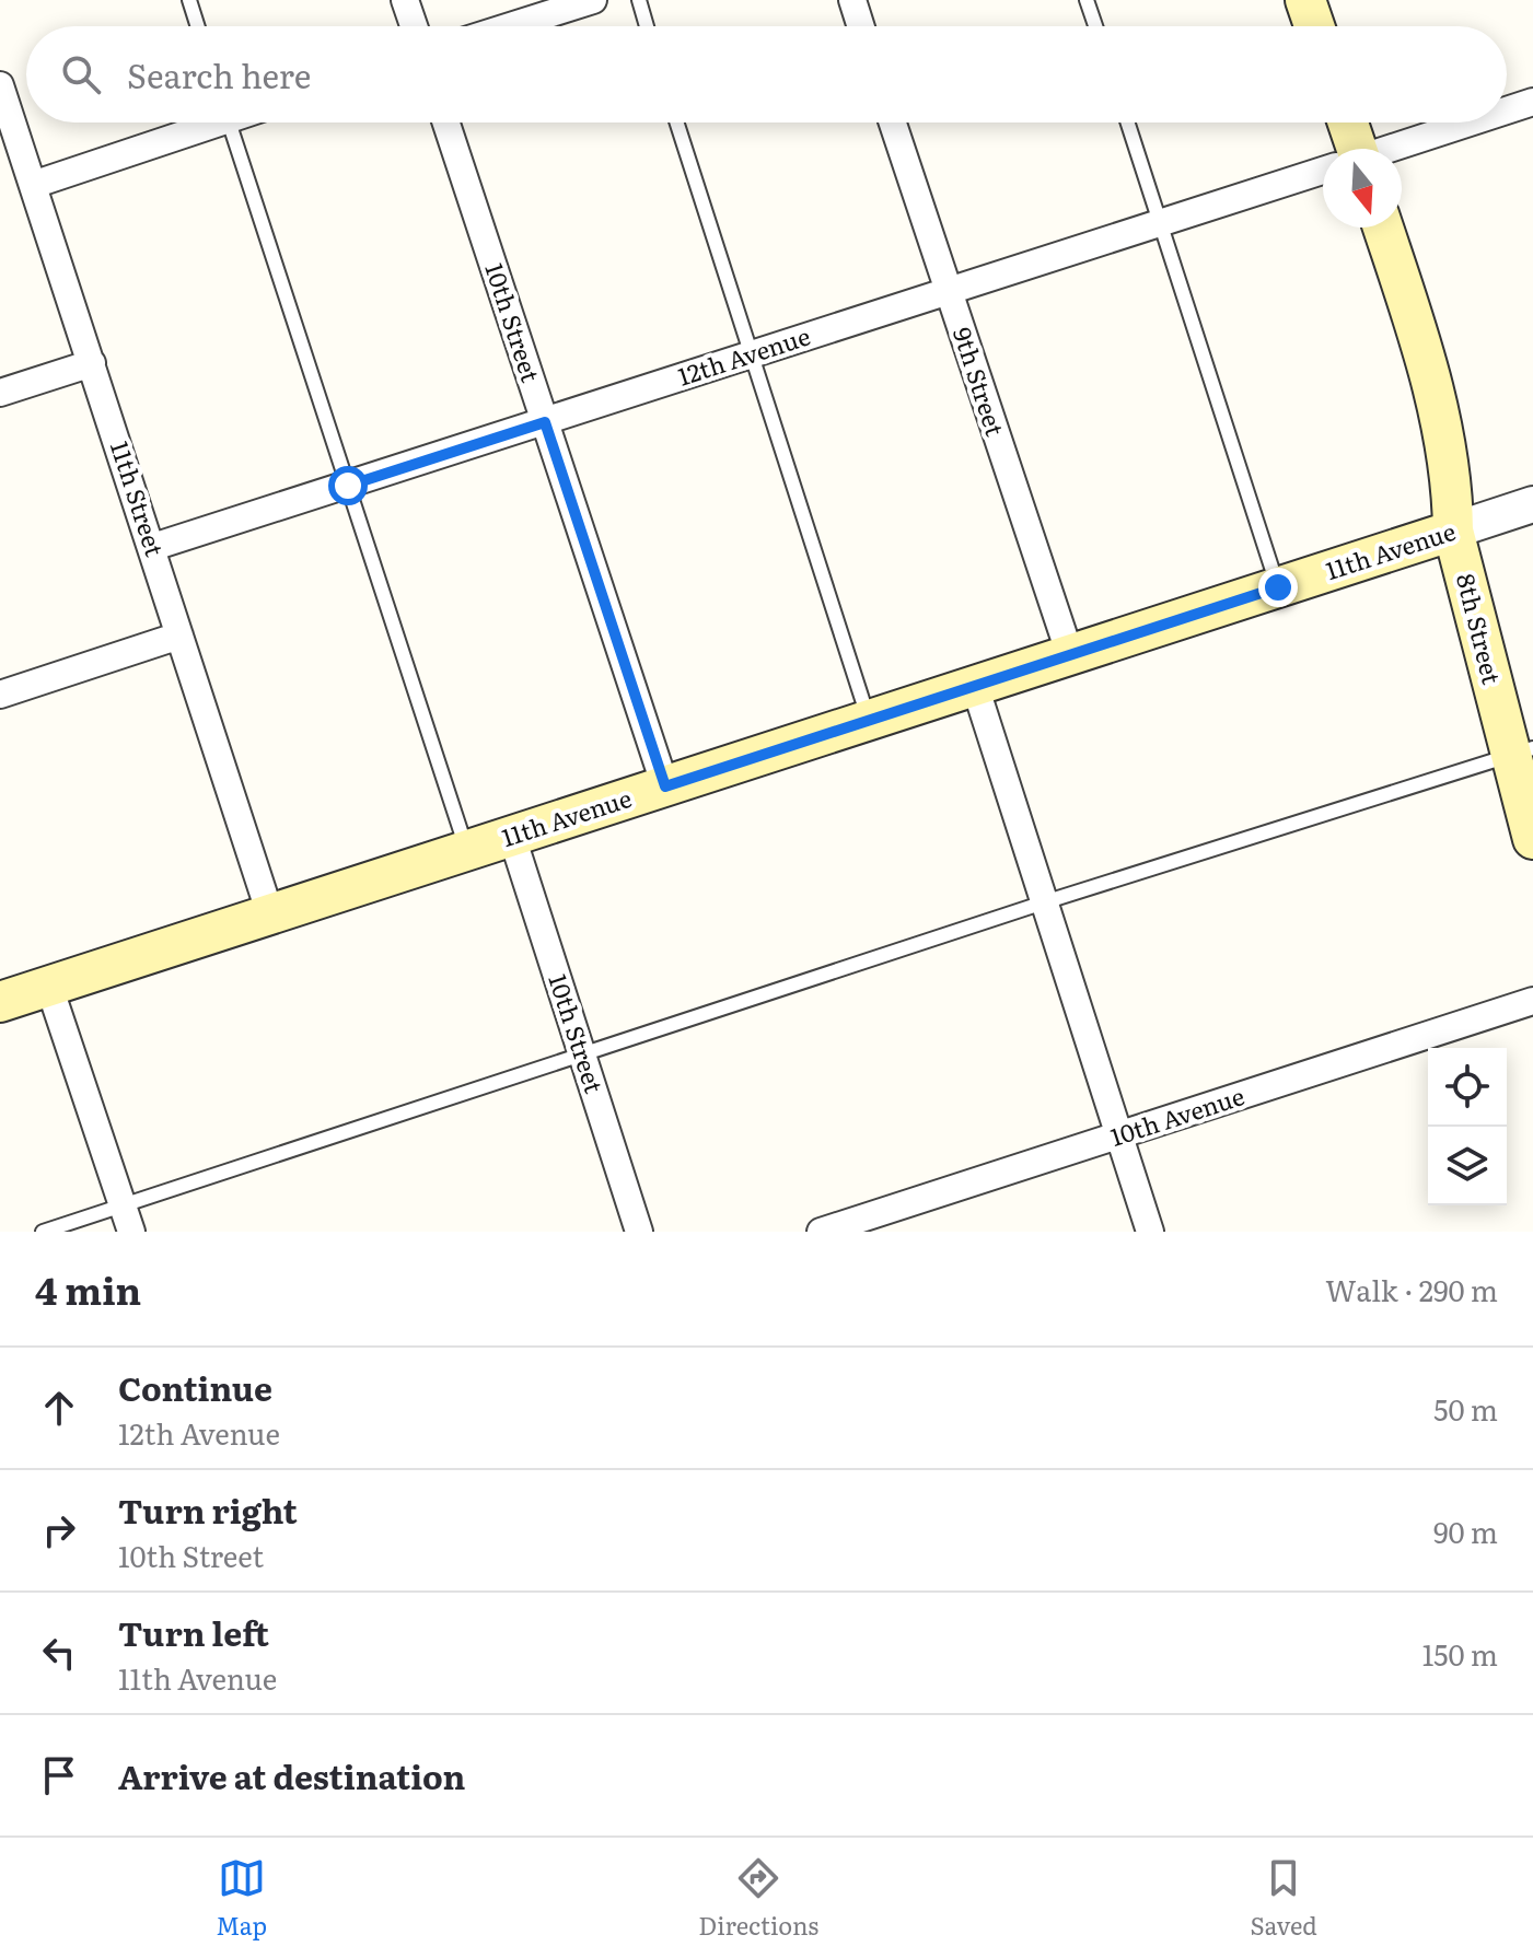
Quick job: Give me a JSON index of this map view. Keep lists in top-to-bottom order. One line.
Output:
{"streets":{"main road":["11th Avenue","8th Street"],"street":["10th Street","12th Avenue","9th Street","11th Street","10th Avenue"]},"crossings":[["10th Street","12th Avenue"],["10th Street","11th Avenue"],["12th Avenue","9th Street"],["12th Avenue","11th Street"],["9th Street","11th Avenue"],["11th Street","11th Avenue"],["11th Avenue","8th Street"]],"north":"bottom","page":{"search":"Search here","heading":["4 min","Walk · 290 m"],"list":[["Continue","12th Avenue","50 m"],["Turn right","10th Street","90 m"],["Turn left","11th Avenue","150 m"],"Arrive at destination"],"nav":["Map","Directions","Saved"]}}
